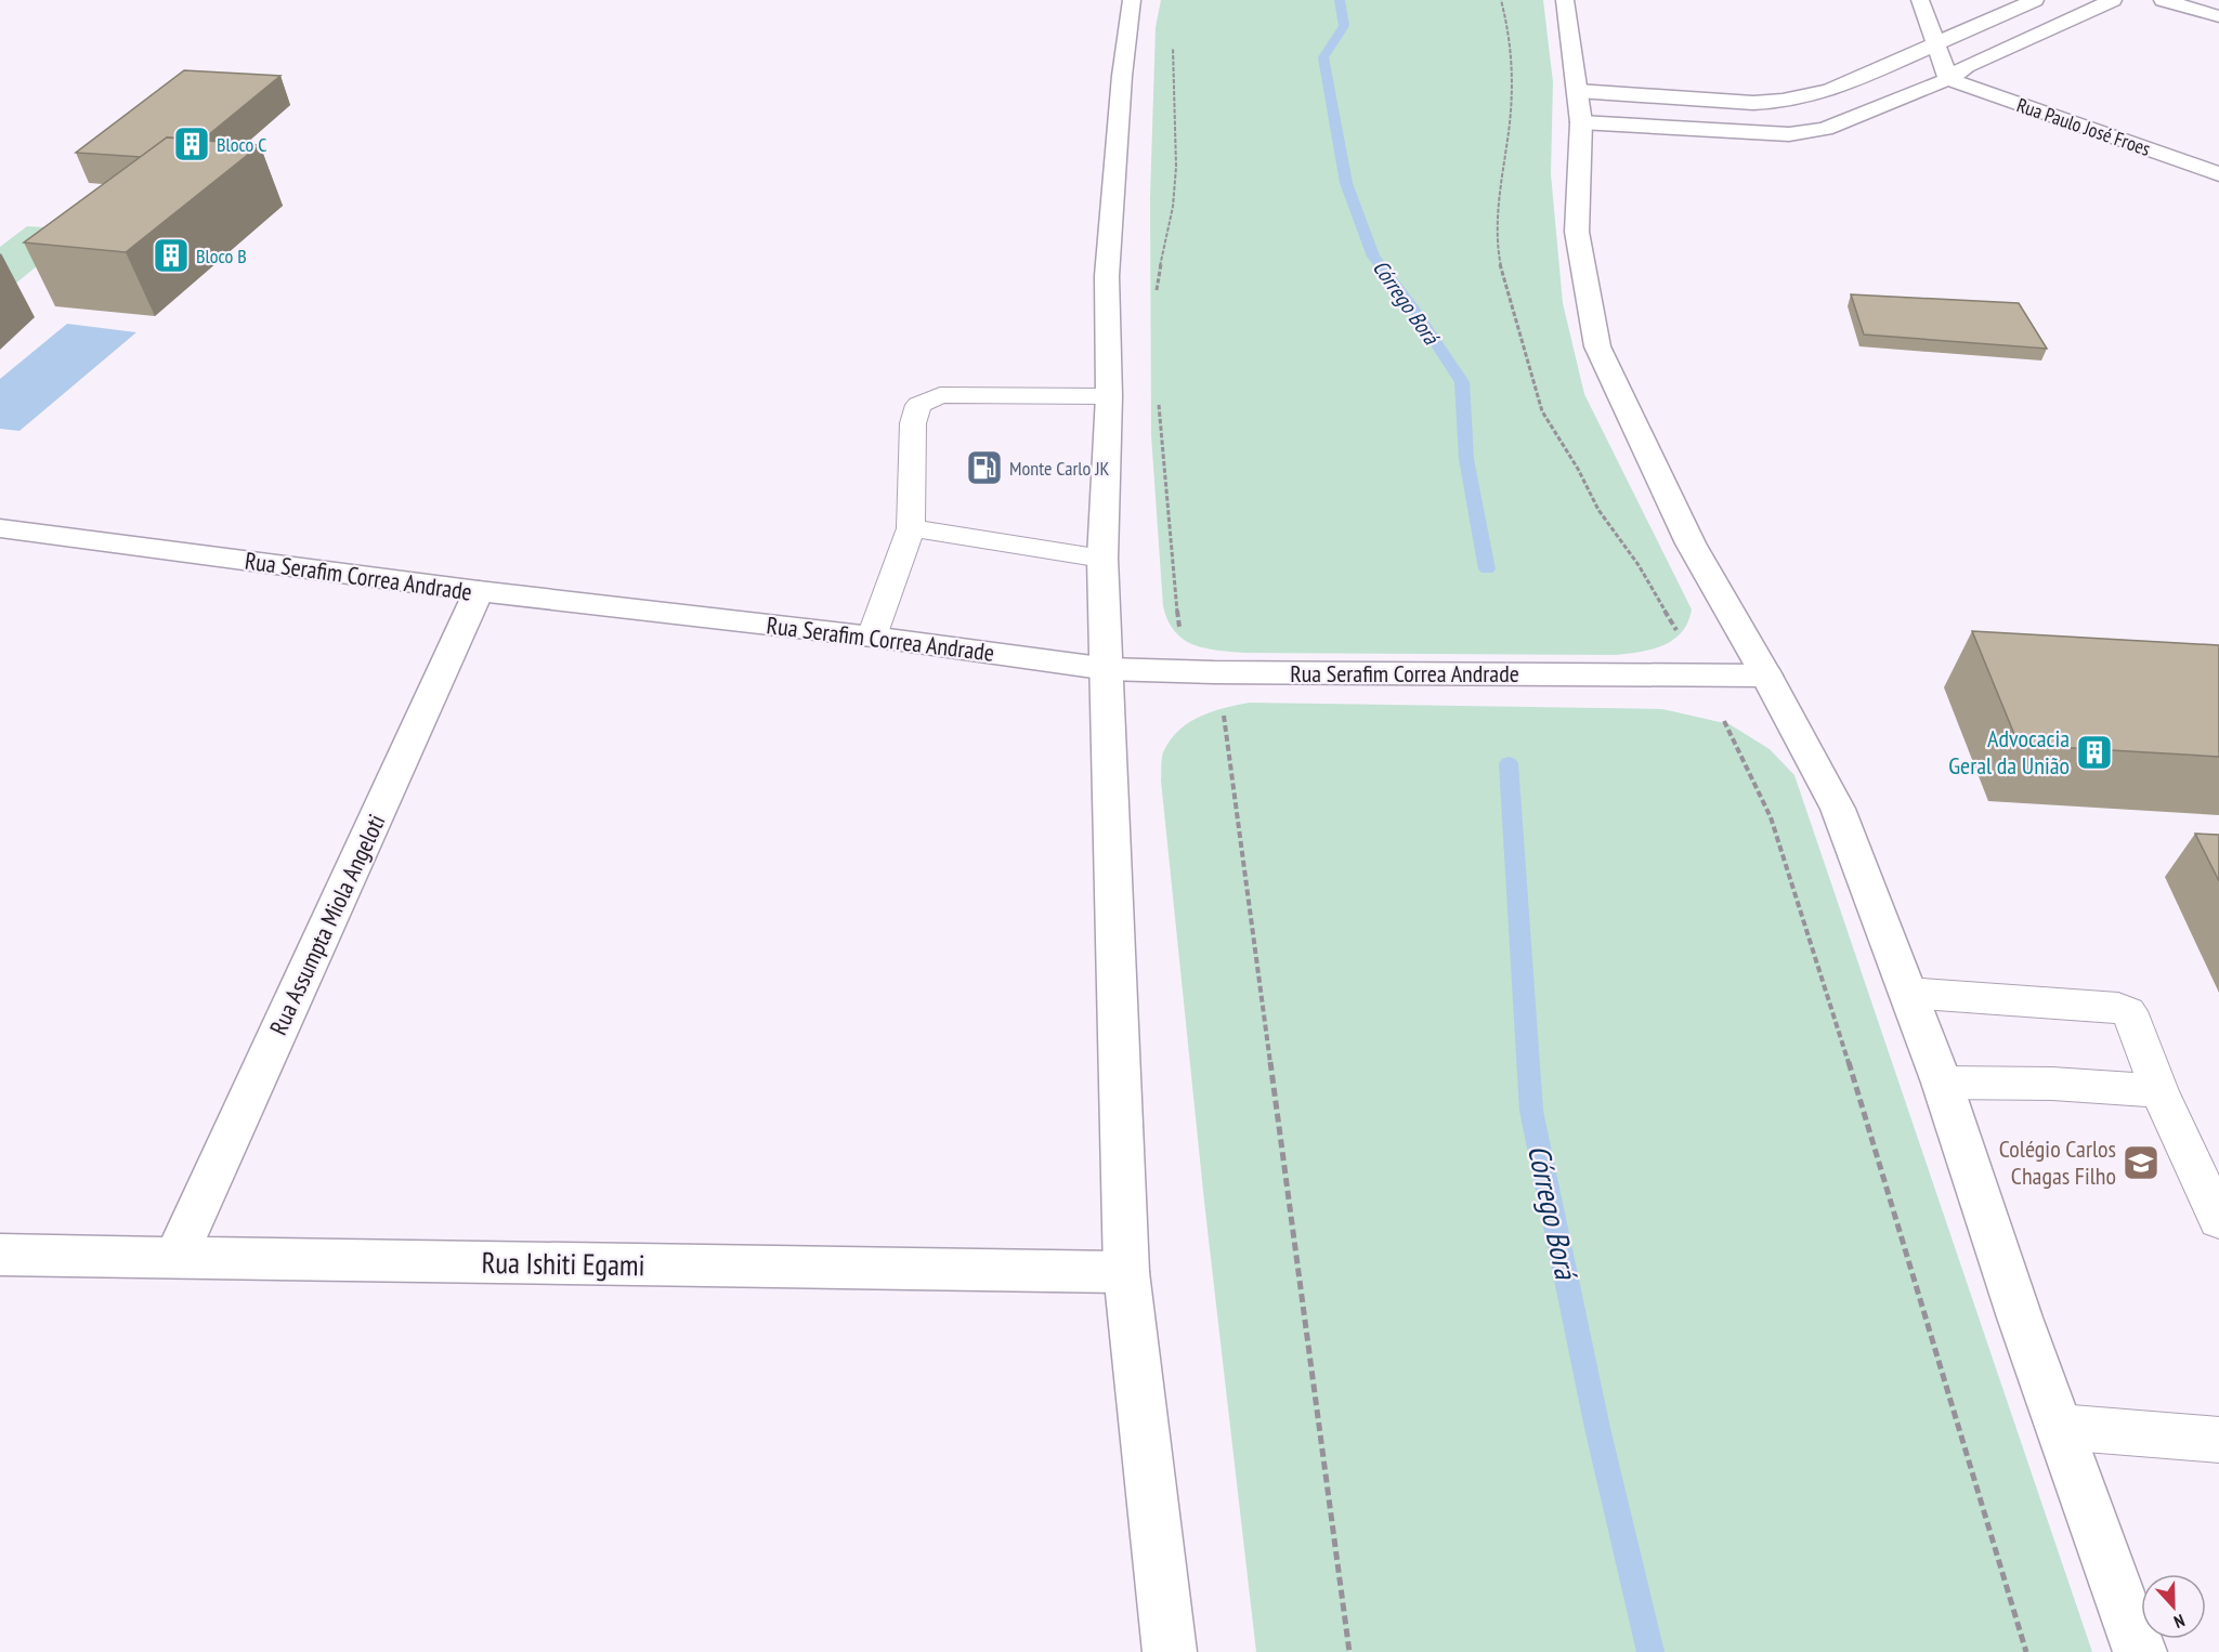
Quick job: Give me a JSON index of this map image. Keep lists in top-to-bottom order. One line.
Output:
{"streets":{"street":["Rua Paulo José Froes","Rua Serafim Correa Andrade","Rua Assumpta Miola Angeloti","Rua Ishiti Egami"]},"crossings":[["Rua Serafim Correa Andrade","Rua Assumpta Miola Angeloti"],["Rua Assumpta Miola Angeloti","Rua Ishiti Egami"]],"water":["Córrego Borá"],"places":{"building":["Bloco C","Bloco B","Advocacia Geral da União"],"fuel station":["Monte Carlo JK"],"school or university":["Colégio Carlos Chagas Filho"]},"north":"bottom"}
